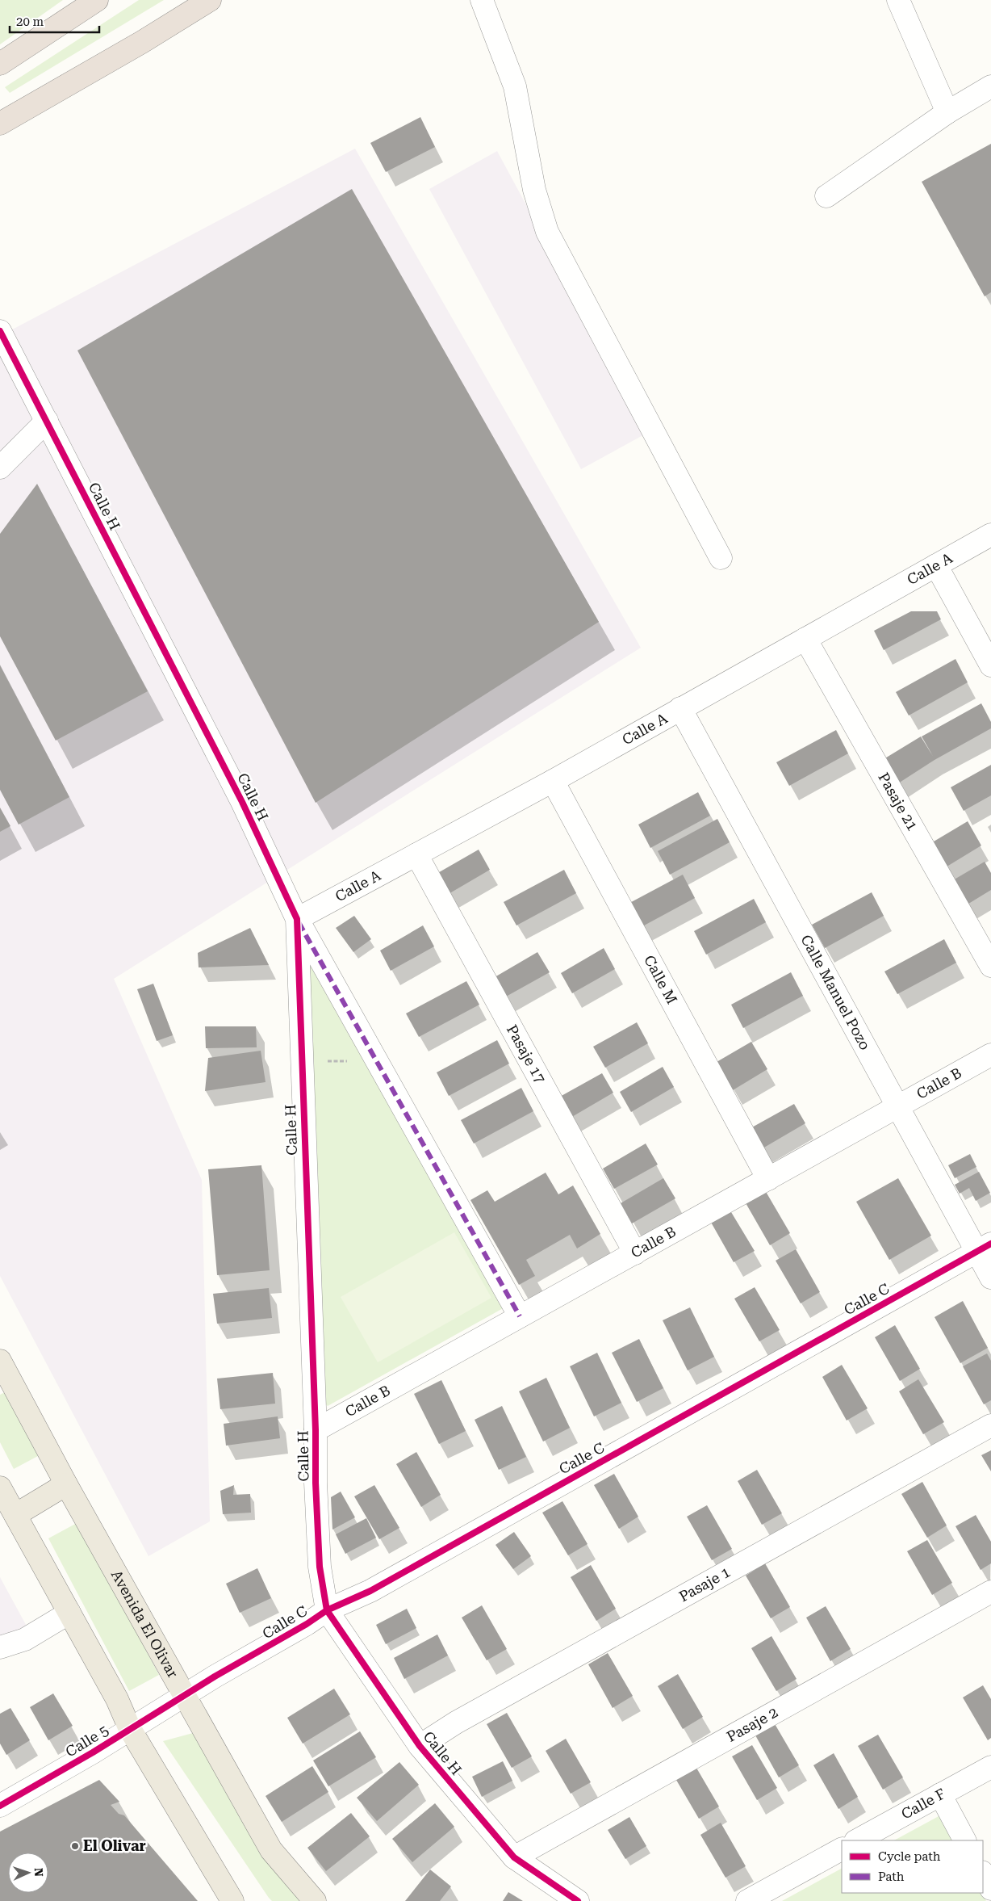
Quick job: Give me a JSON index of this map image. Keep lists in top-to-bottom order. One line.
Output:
{"streets":{"main road":["Avenida El Olivar"],"street":["Calle H","Calle A","Pasaje 21","Calle M","Calle Manuel Pozo","Pasaje 17","Calle B","Calle C","Pasaje 1","Pasaje 2","Calle 5","Calle F"]},"crossings":[["Calle H","Calle A"],["Calle H","Calle B"],["Calle H","Calle C"],["Calle H","Pasaje 1"],["Calle H","Pasaje 2"],["Calle A","Pasaje 21"],["Calle A","Calle M"],["Calle A","Calle Manuel Pozo"],["Calle A","Pasaje 17"],["Calle M","Calle B"],["Calle Manuel Pozo","Calle B"],["Calle Manuel Pozo","Calle C"],["Pasaje 17","Calle B"],["Calle C","Avenida El Olivar"],["Calle C","Calle 5"],["Avenida El Olivar","Calle 5"]],"places":["El Olivar"],"legend":["Cycle path","Path"],"scale_bar":"20 m","north":"right"}
